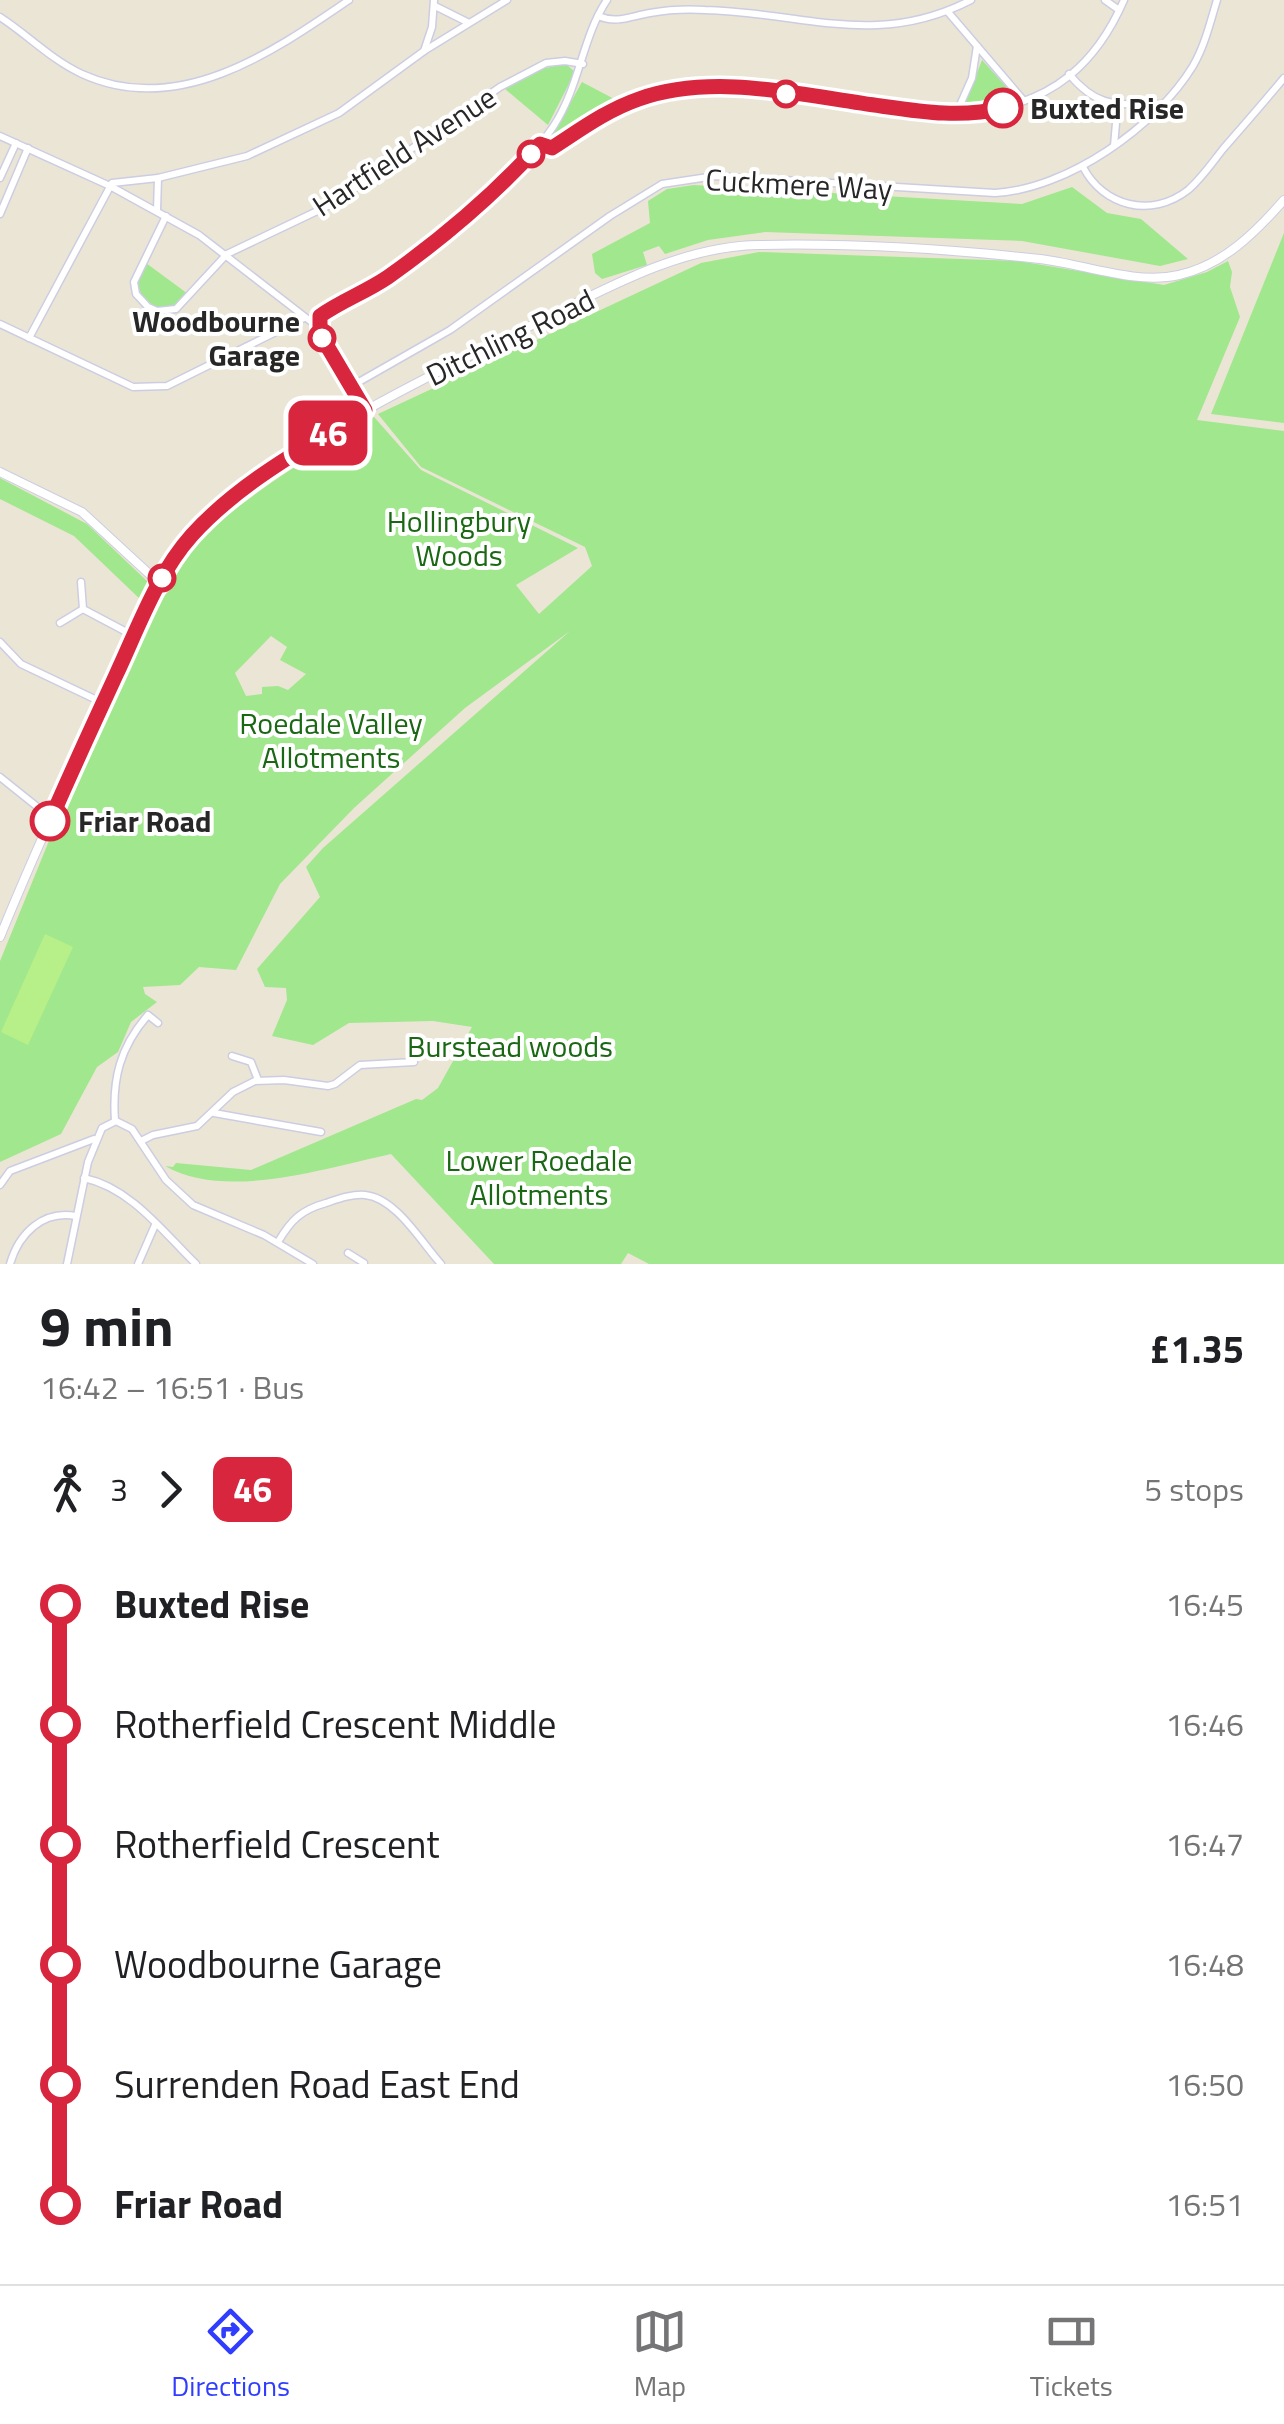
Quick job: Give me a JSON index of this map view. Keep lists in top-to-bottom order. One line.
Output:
{"streets":{"street":["Hartfield Avenue","Cuckmere Way","Ditchling Road"]},"parks":["Hollingbury Woods","Roedale Valley Allotments","Burstead woods","Lower Roedale Allotments"],"places":["Buxted Rise","Woodbourne Garage","Friar Road"],"lines":["bus line 46"],"page":{"on_map":"46","heading":["9 min","16:42 – 16:51 · Bus","£1.35"],"legs":["3","46","5 stops"],"list":[{"name":"Buxted Rise","value":"16:45"},{"name":"Rotherfield Crescent Middle","value":"16:46"},{"name":"Rotherfield Crescent","value":"16:47"},{"name":"Woodbourne Garage","value":"16:48"},{"name":"Surrenden Road East End","value":"16:50"},{"name":"Friar Road","value":"16:51"}],"tabs":["Directions","Map","Tickets"]}}
